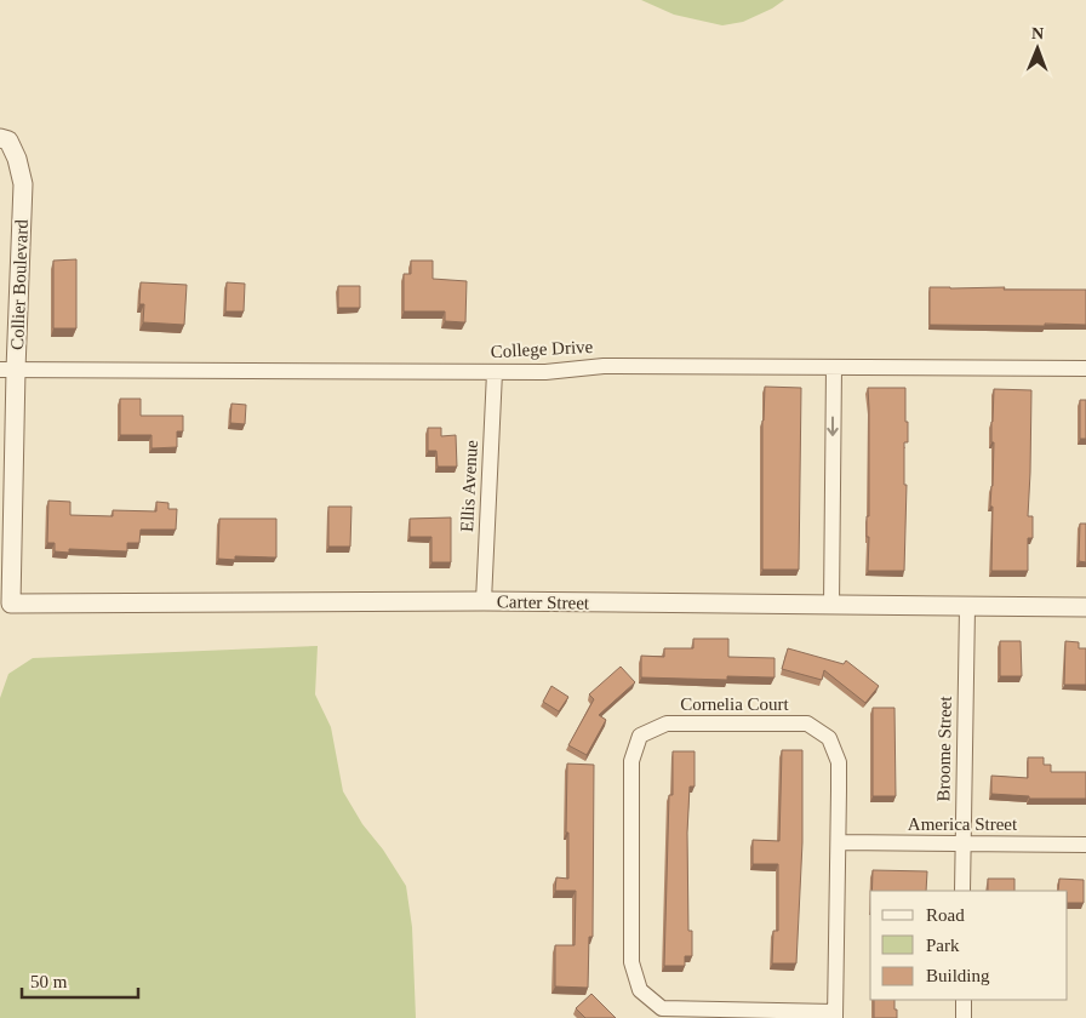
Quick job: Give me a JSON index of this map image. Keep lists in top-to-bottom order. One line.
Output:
{"streets":{"street":["Collier Boulevard","College Drive","Ellis Avenue","Carter Street","Cornelia Court","Broome Street","America Street"]},"crossings":[["Collier Boulevard","College Drive"],["Collier Boulevard","Carter Street"],["College Drive","Ellis Avenue"],["Ellis Avenue","Carter Street"],["Carter Street","Broome Street"],["Cornelia Court","America Street"],["Broome Street","America Street"]],"legend":["Road","Park","Building"],"scale_bar":"50 m","north":"top"}
